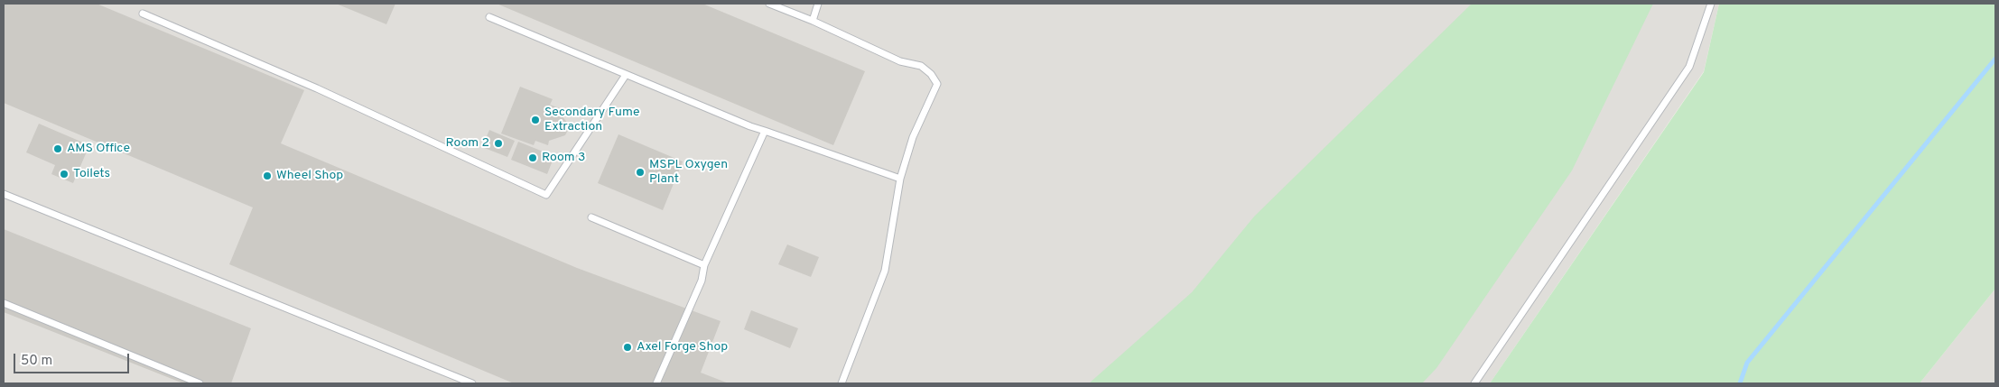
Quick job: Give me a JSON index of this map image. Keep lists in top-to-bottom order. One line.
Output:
{"places":["Secondary Fume Extraction","Room 2","AMS Office","Room 3","MSPL Oxygen Plant","Toilets","Wheel Shop","Axel Forge Shop"],"scale_bar":"50 m"}
